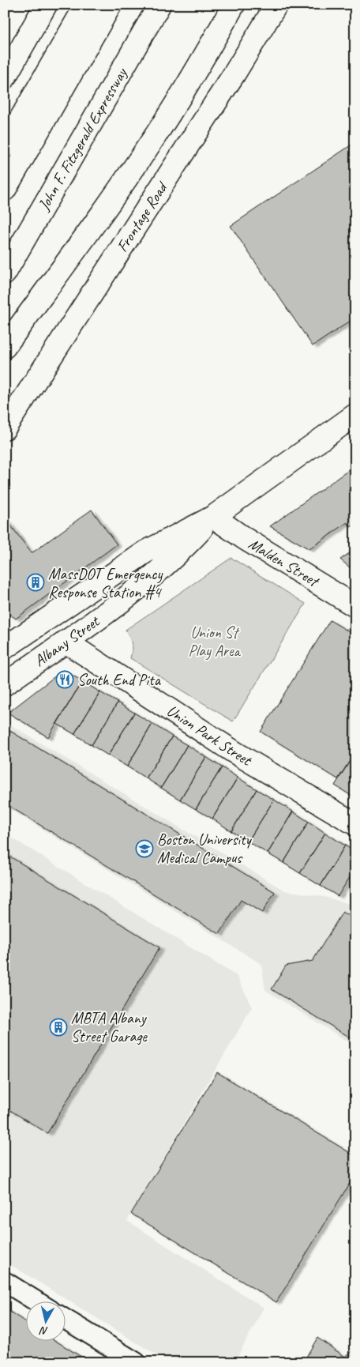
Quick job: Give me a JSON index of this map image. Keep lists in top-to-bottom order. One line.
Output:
{"streets":{"main road":["John F. Fitzgerald Expressway","Frontage Road","Malden Street","Albany Street","Union Park Street"]},"crossings":[["Malden Street","Albany Street"],["Albany Street","Union Park Street"]],"parks":["Union St Play Area"],"places":{"building":["MassDOT Emergency Response Station #4","MBTA Albany Street Garage"],"restaurant":["South End Pita"],"school or university":["Boston University Medical Campus"]},"north":"bottom"}
